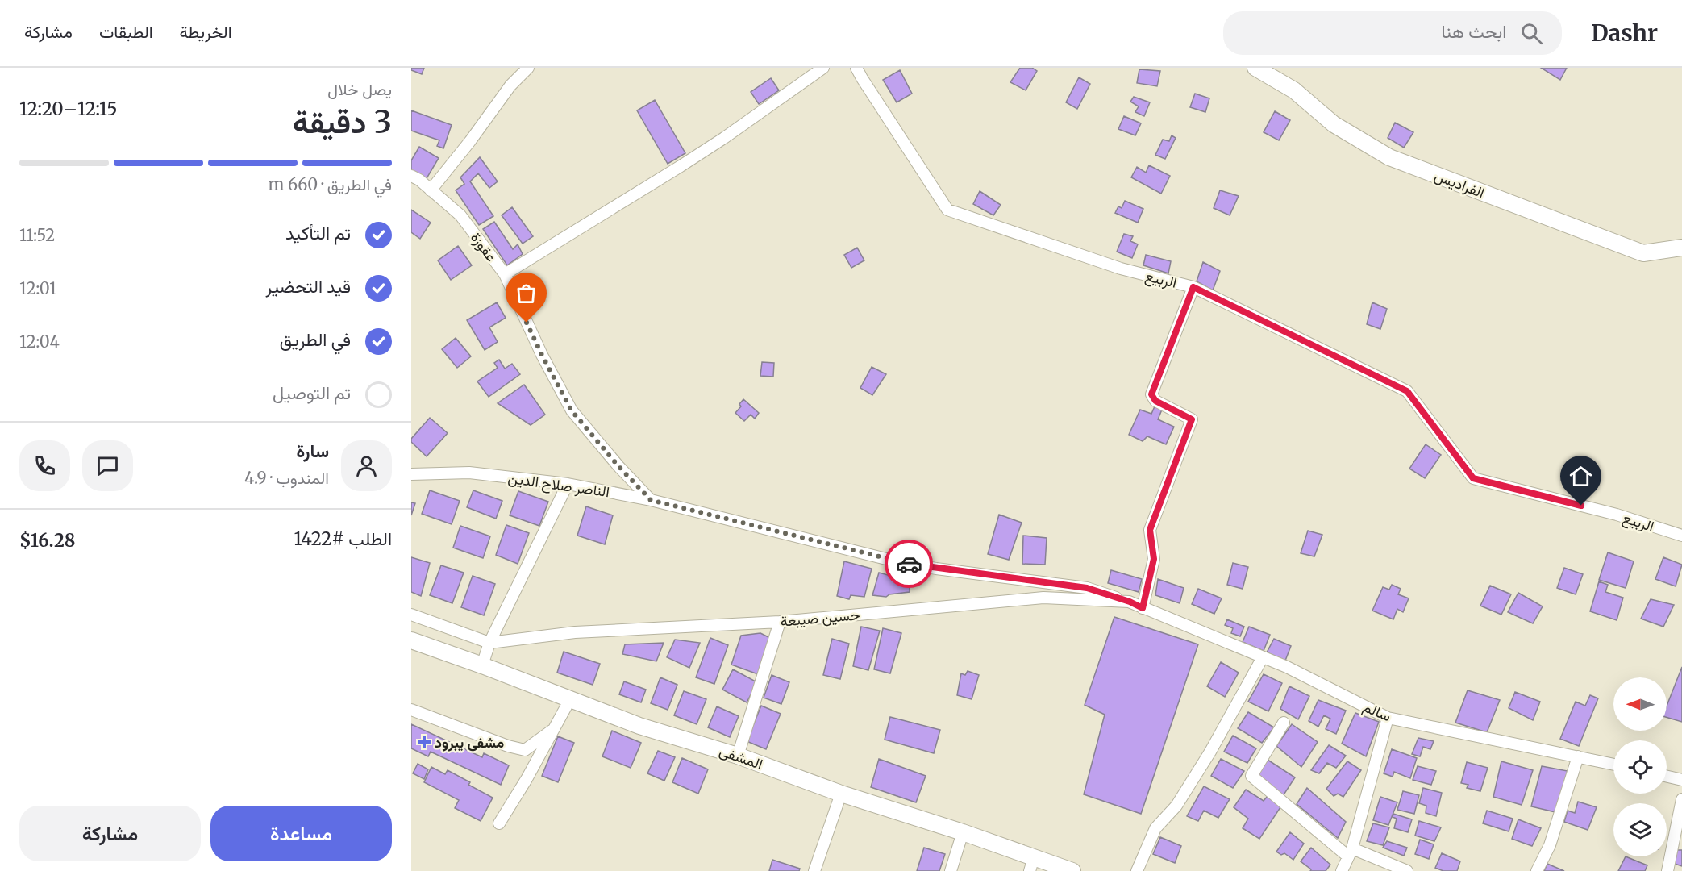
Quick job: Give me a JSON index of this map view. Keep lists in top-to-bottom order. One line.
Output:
{"streets":{"street":["الفراديس","عقوزة","الربيع","الناصر صلاح الدين","حسين صيبعة","سالم","المشفى"]},"crossings":[["عقوزة","الناصر صلاح الدين"],["الناصر صلاح الدين","حسين صيبعة"],["حسين صيبعة","سالم"]],"places":{"health":["مشفى يبرود"]},"north":"left","page":{"header":"Dashr","search":"ابحث هنا","nav":["الخريطة","الطبقات","مشاركة"],"heading":["3 دقيقة","يصل خلال","12:15–12:20"],"panel":["سارة","المندوب · 4.9","الطلب #1422","$16.28"],"bar":"في الطريق · 660 m","list":[["تم التأكيد","11:52"],["قيد التحضير","12:01"],["في الطريق","12:04"],"تم التوصيل"],"buttons":["مساعدة","مشاركة"]}}
